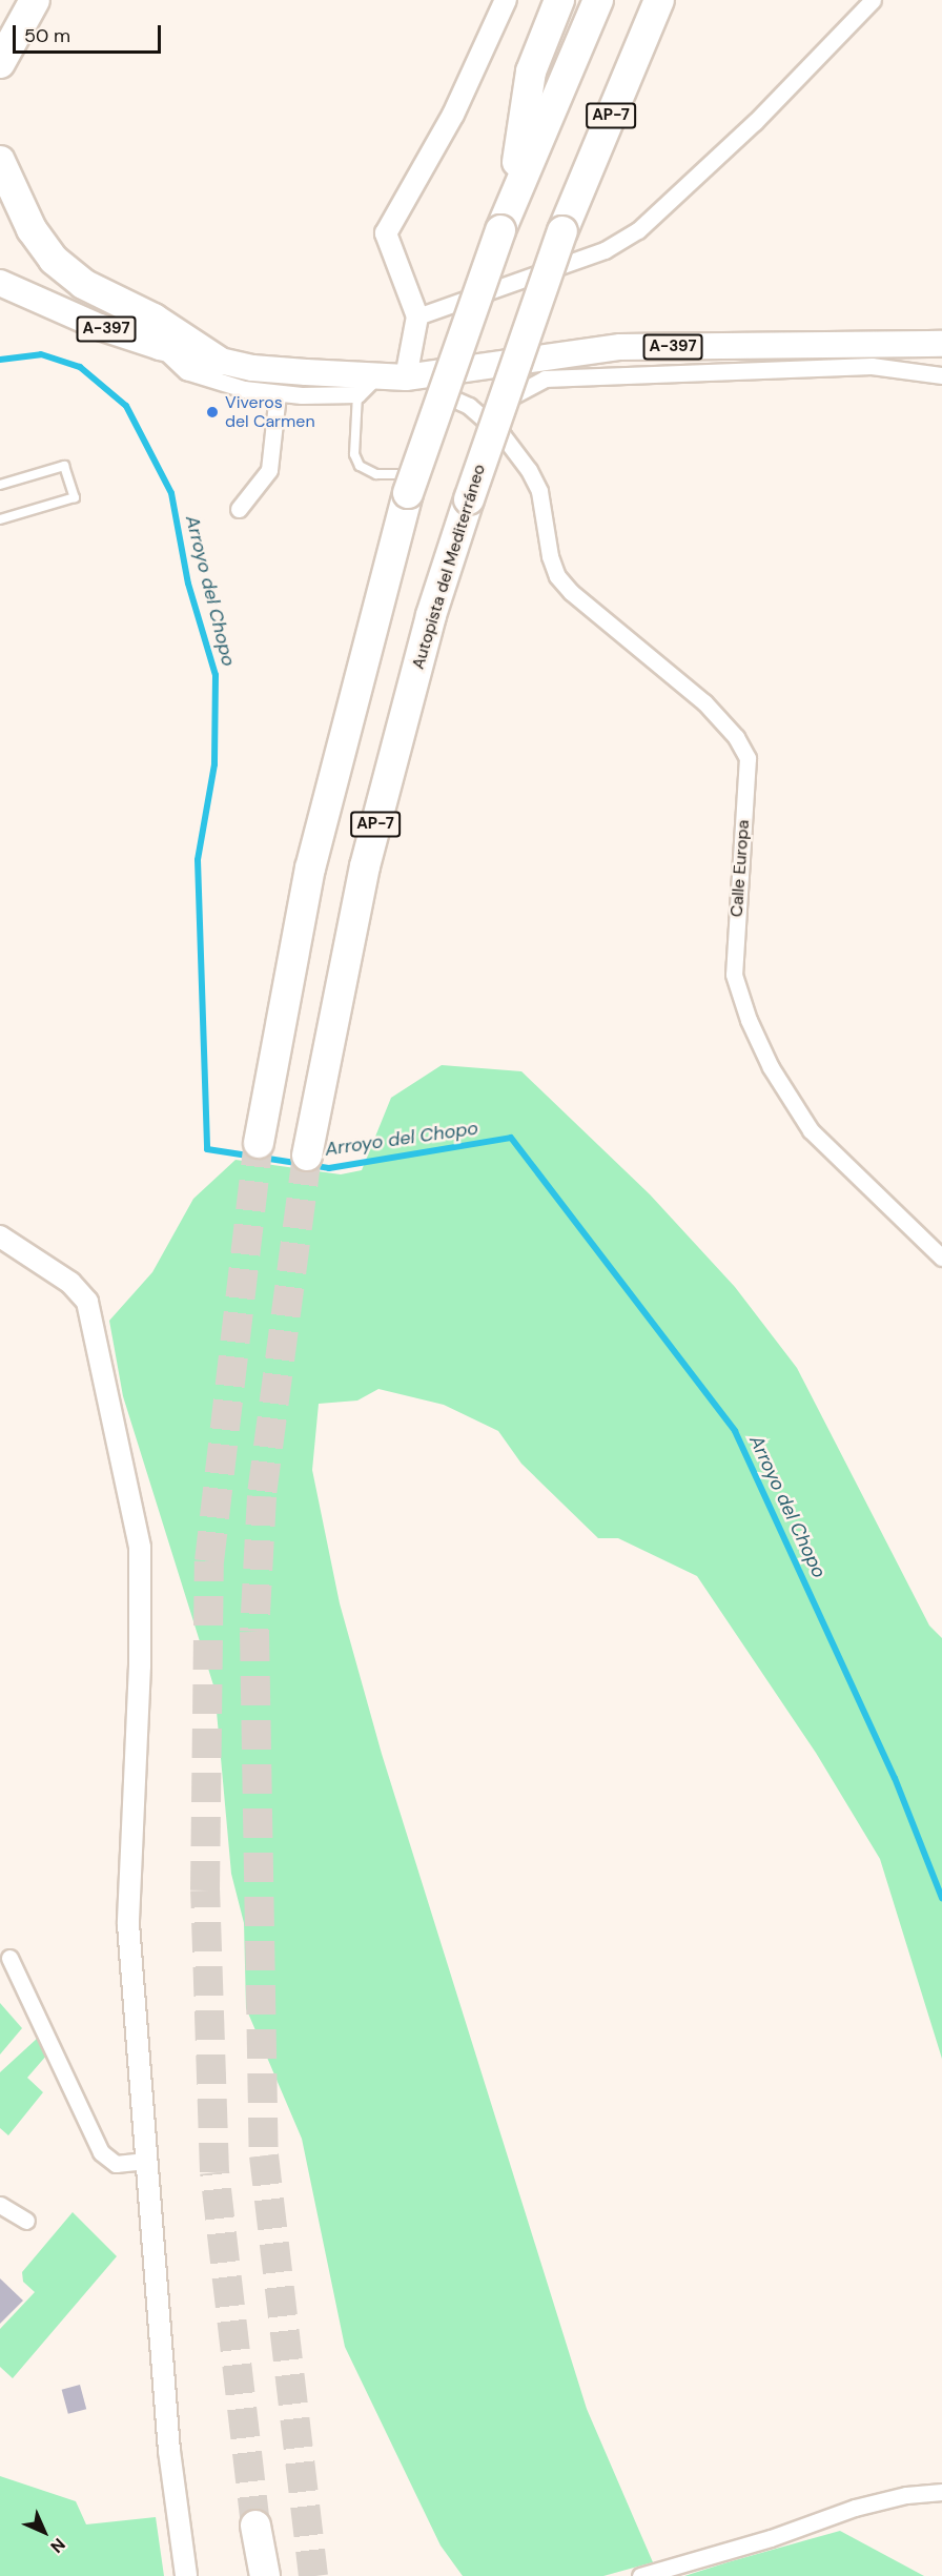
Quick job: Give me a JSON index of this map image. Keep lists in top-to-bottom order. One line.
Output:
{"streets":{"highway":["AP-7","Autopista del Mediterráneo"],"main road":["A-397"],"street":["Calle Europa"]},"water":["Arroyo del Chopo"],"places":["Viveros del Carmen"],"scale_bar":"50 m","north":"bottom right"}
